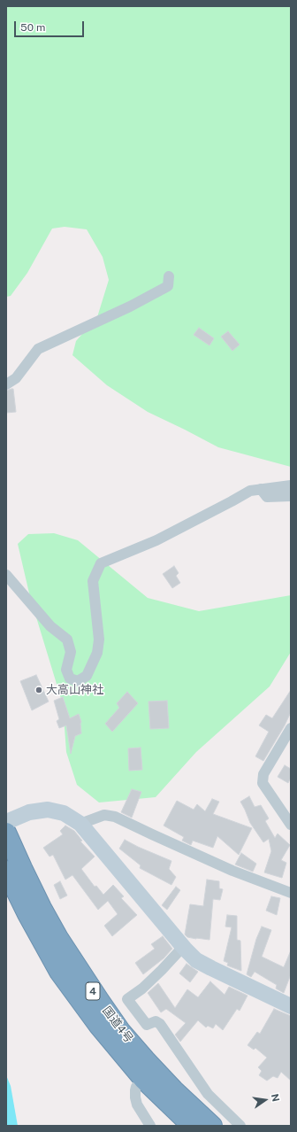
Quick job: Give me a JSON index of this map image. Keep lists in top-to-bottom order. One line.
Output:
{"streets":{"highway":["4","国道4号"]},"places":["大高山神社"],"scale_bar":"50 m","north":"right"}
